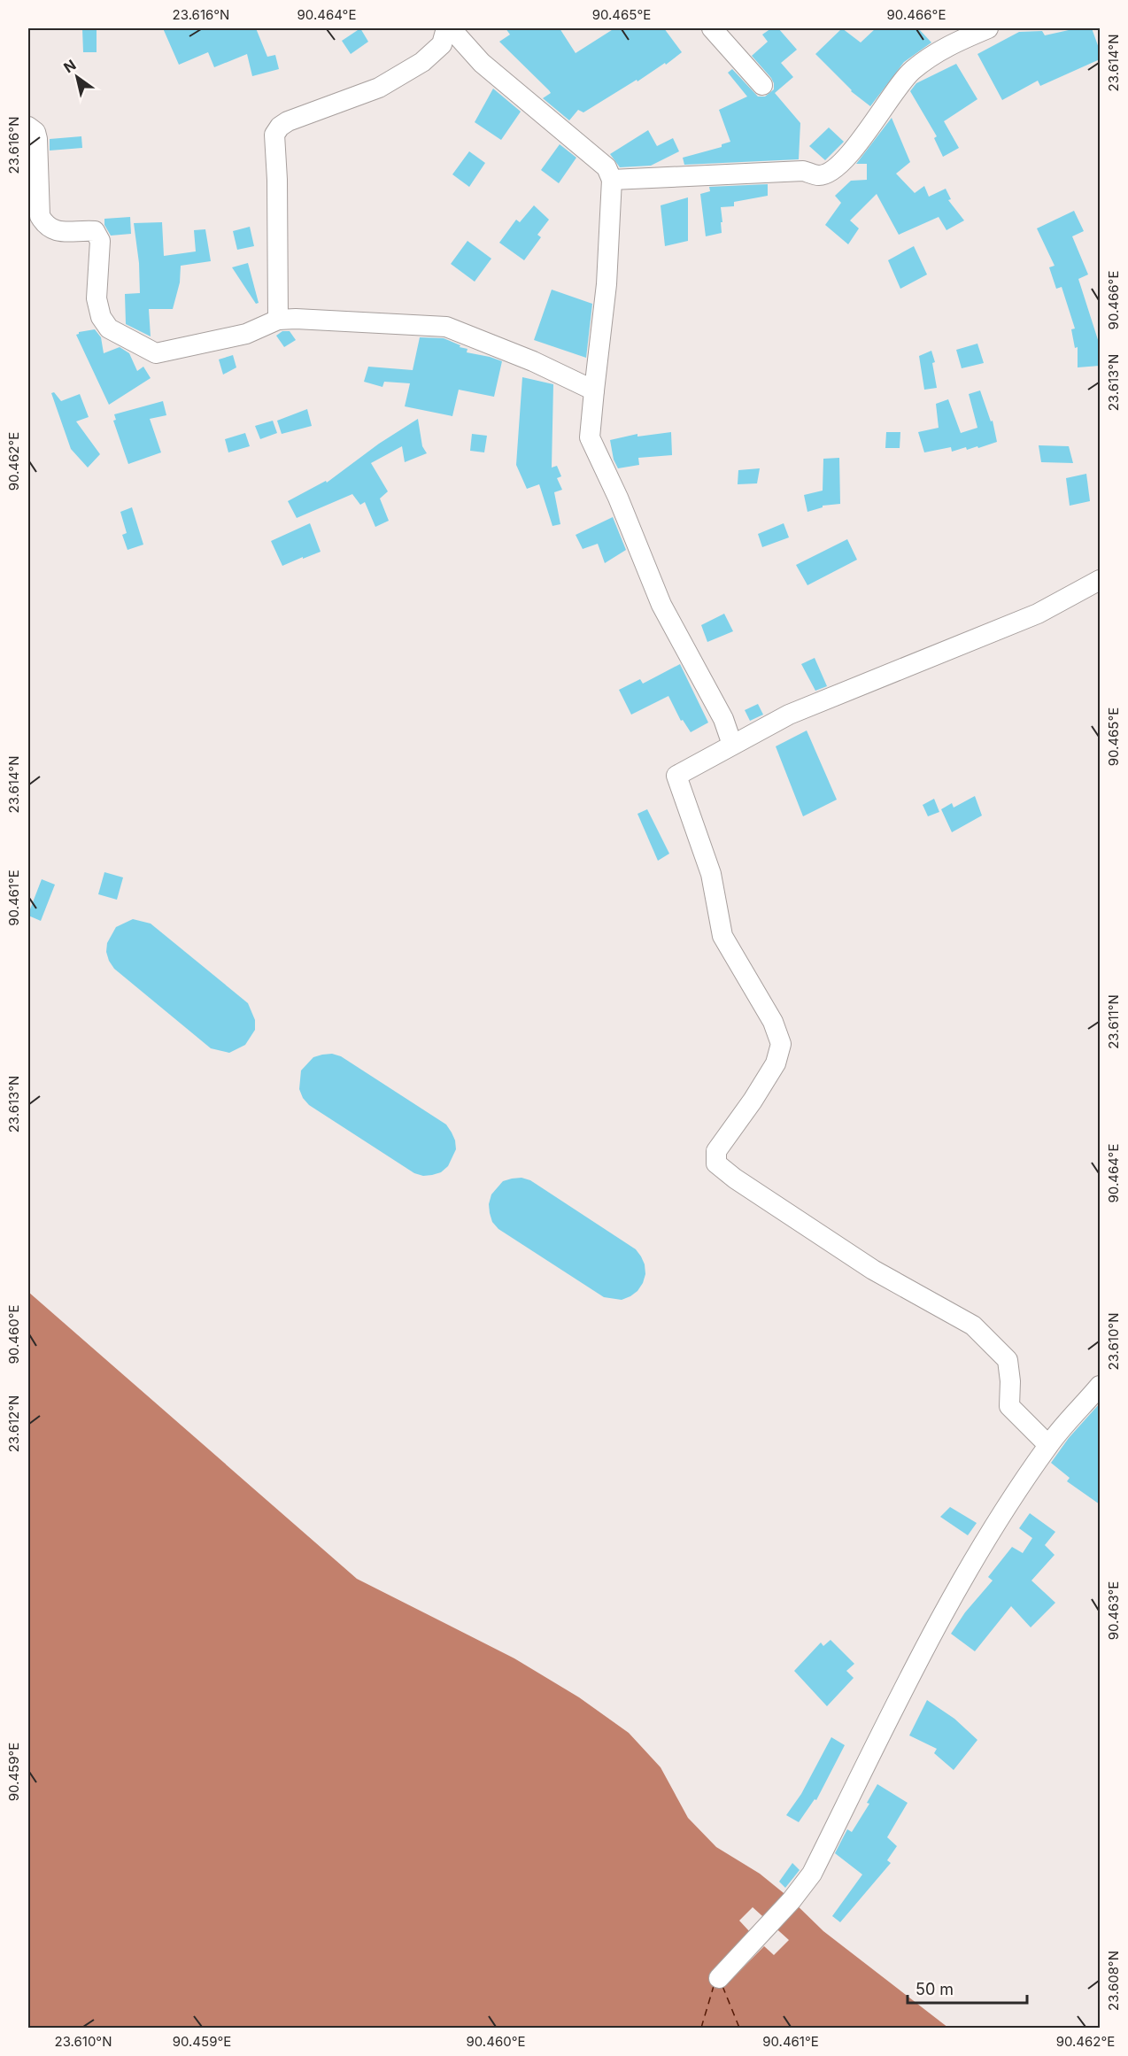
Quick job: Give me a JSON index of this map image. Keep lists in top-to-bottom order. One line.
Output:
{"scale_bar":"50 m","north":"top left","coordinates":["23.616°N","90.464°E","90.465°E","90.466°E","23.614°N","23.613°N","90.462°E","90.461°E","23.611°N","90.460°E","23.610°N","23.612°N","90.463°E","90.459°E","23.608°N"]}
